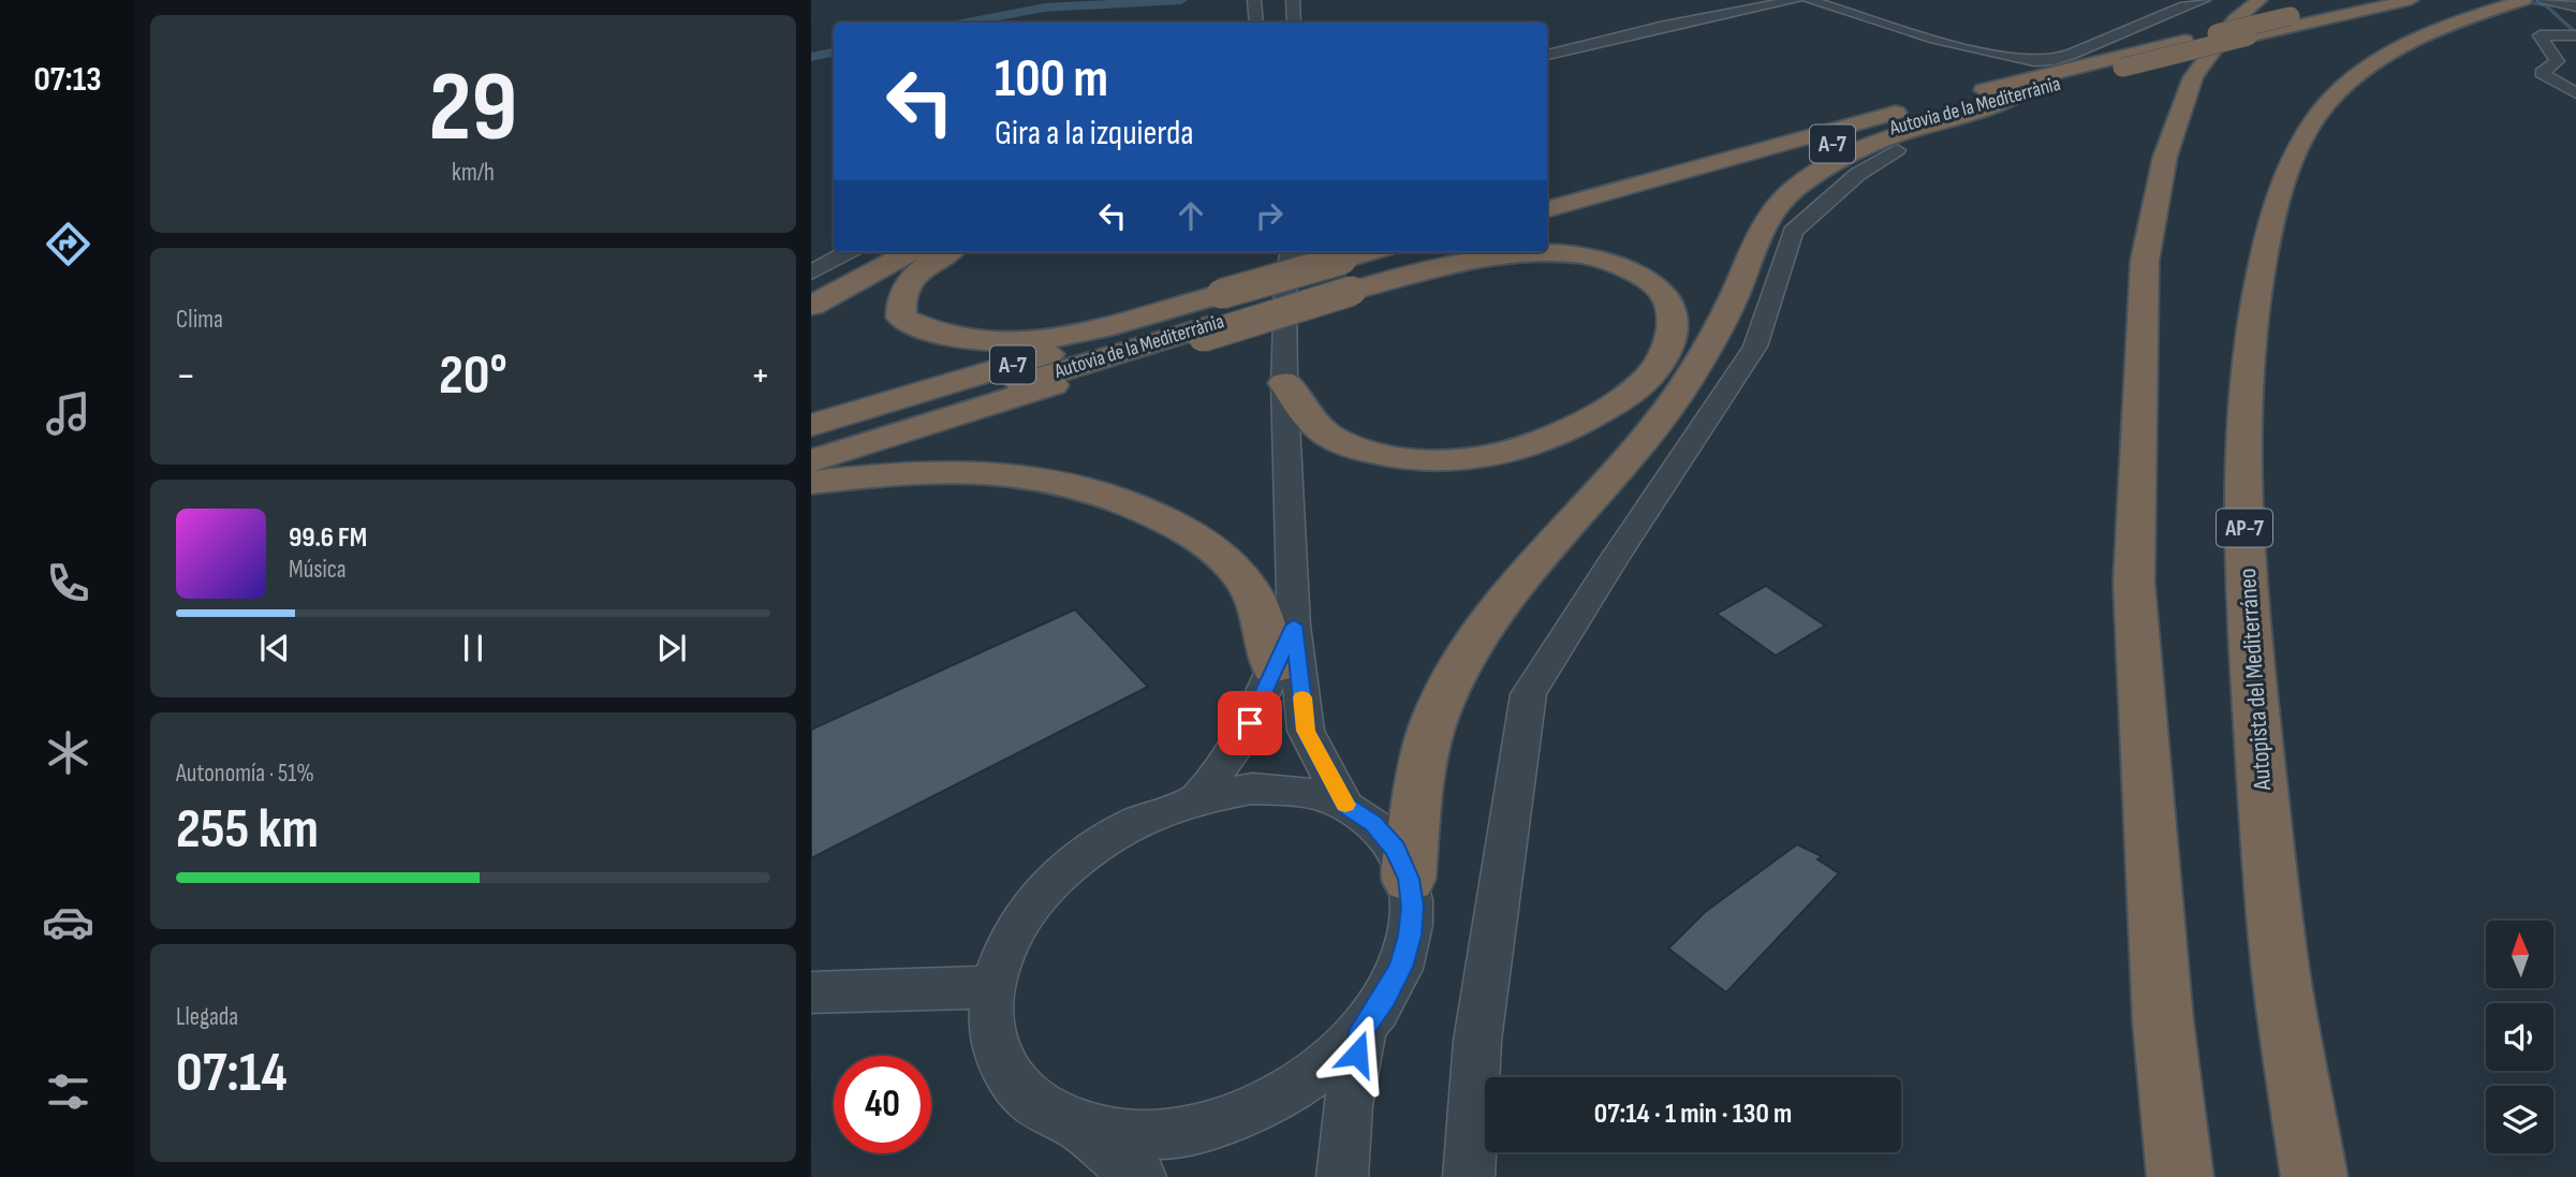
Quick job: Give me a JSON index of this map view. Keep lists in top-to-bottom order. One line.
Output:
{"streets":{"highway":["Autovia de la Mediterrània","A-7","AP-7","Autopista del Mediterráneo"]},"north":"top","page":{"tabs":"07:13","tile":[["29","km/h"],"Clima",["Autonomía · 51%","255 km"],["Llegada","07:14"]],"turn":["100 m","Gira a la izquierda"],"heat":["−","20°","+"],"song":["99.6 FM","Música"],"limit":"40","trip":"07:14 · 1 min · 130 m"}}
